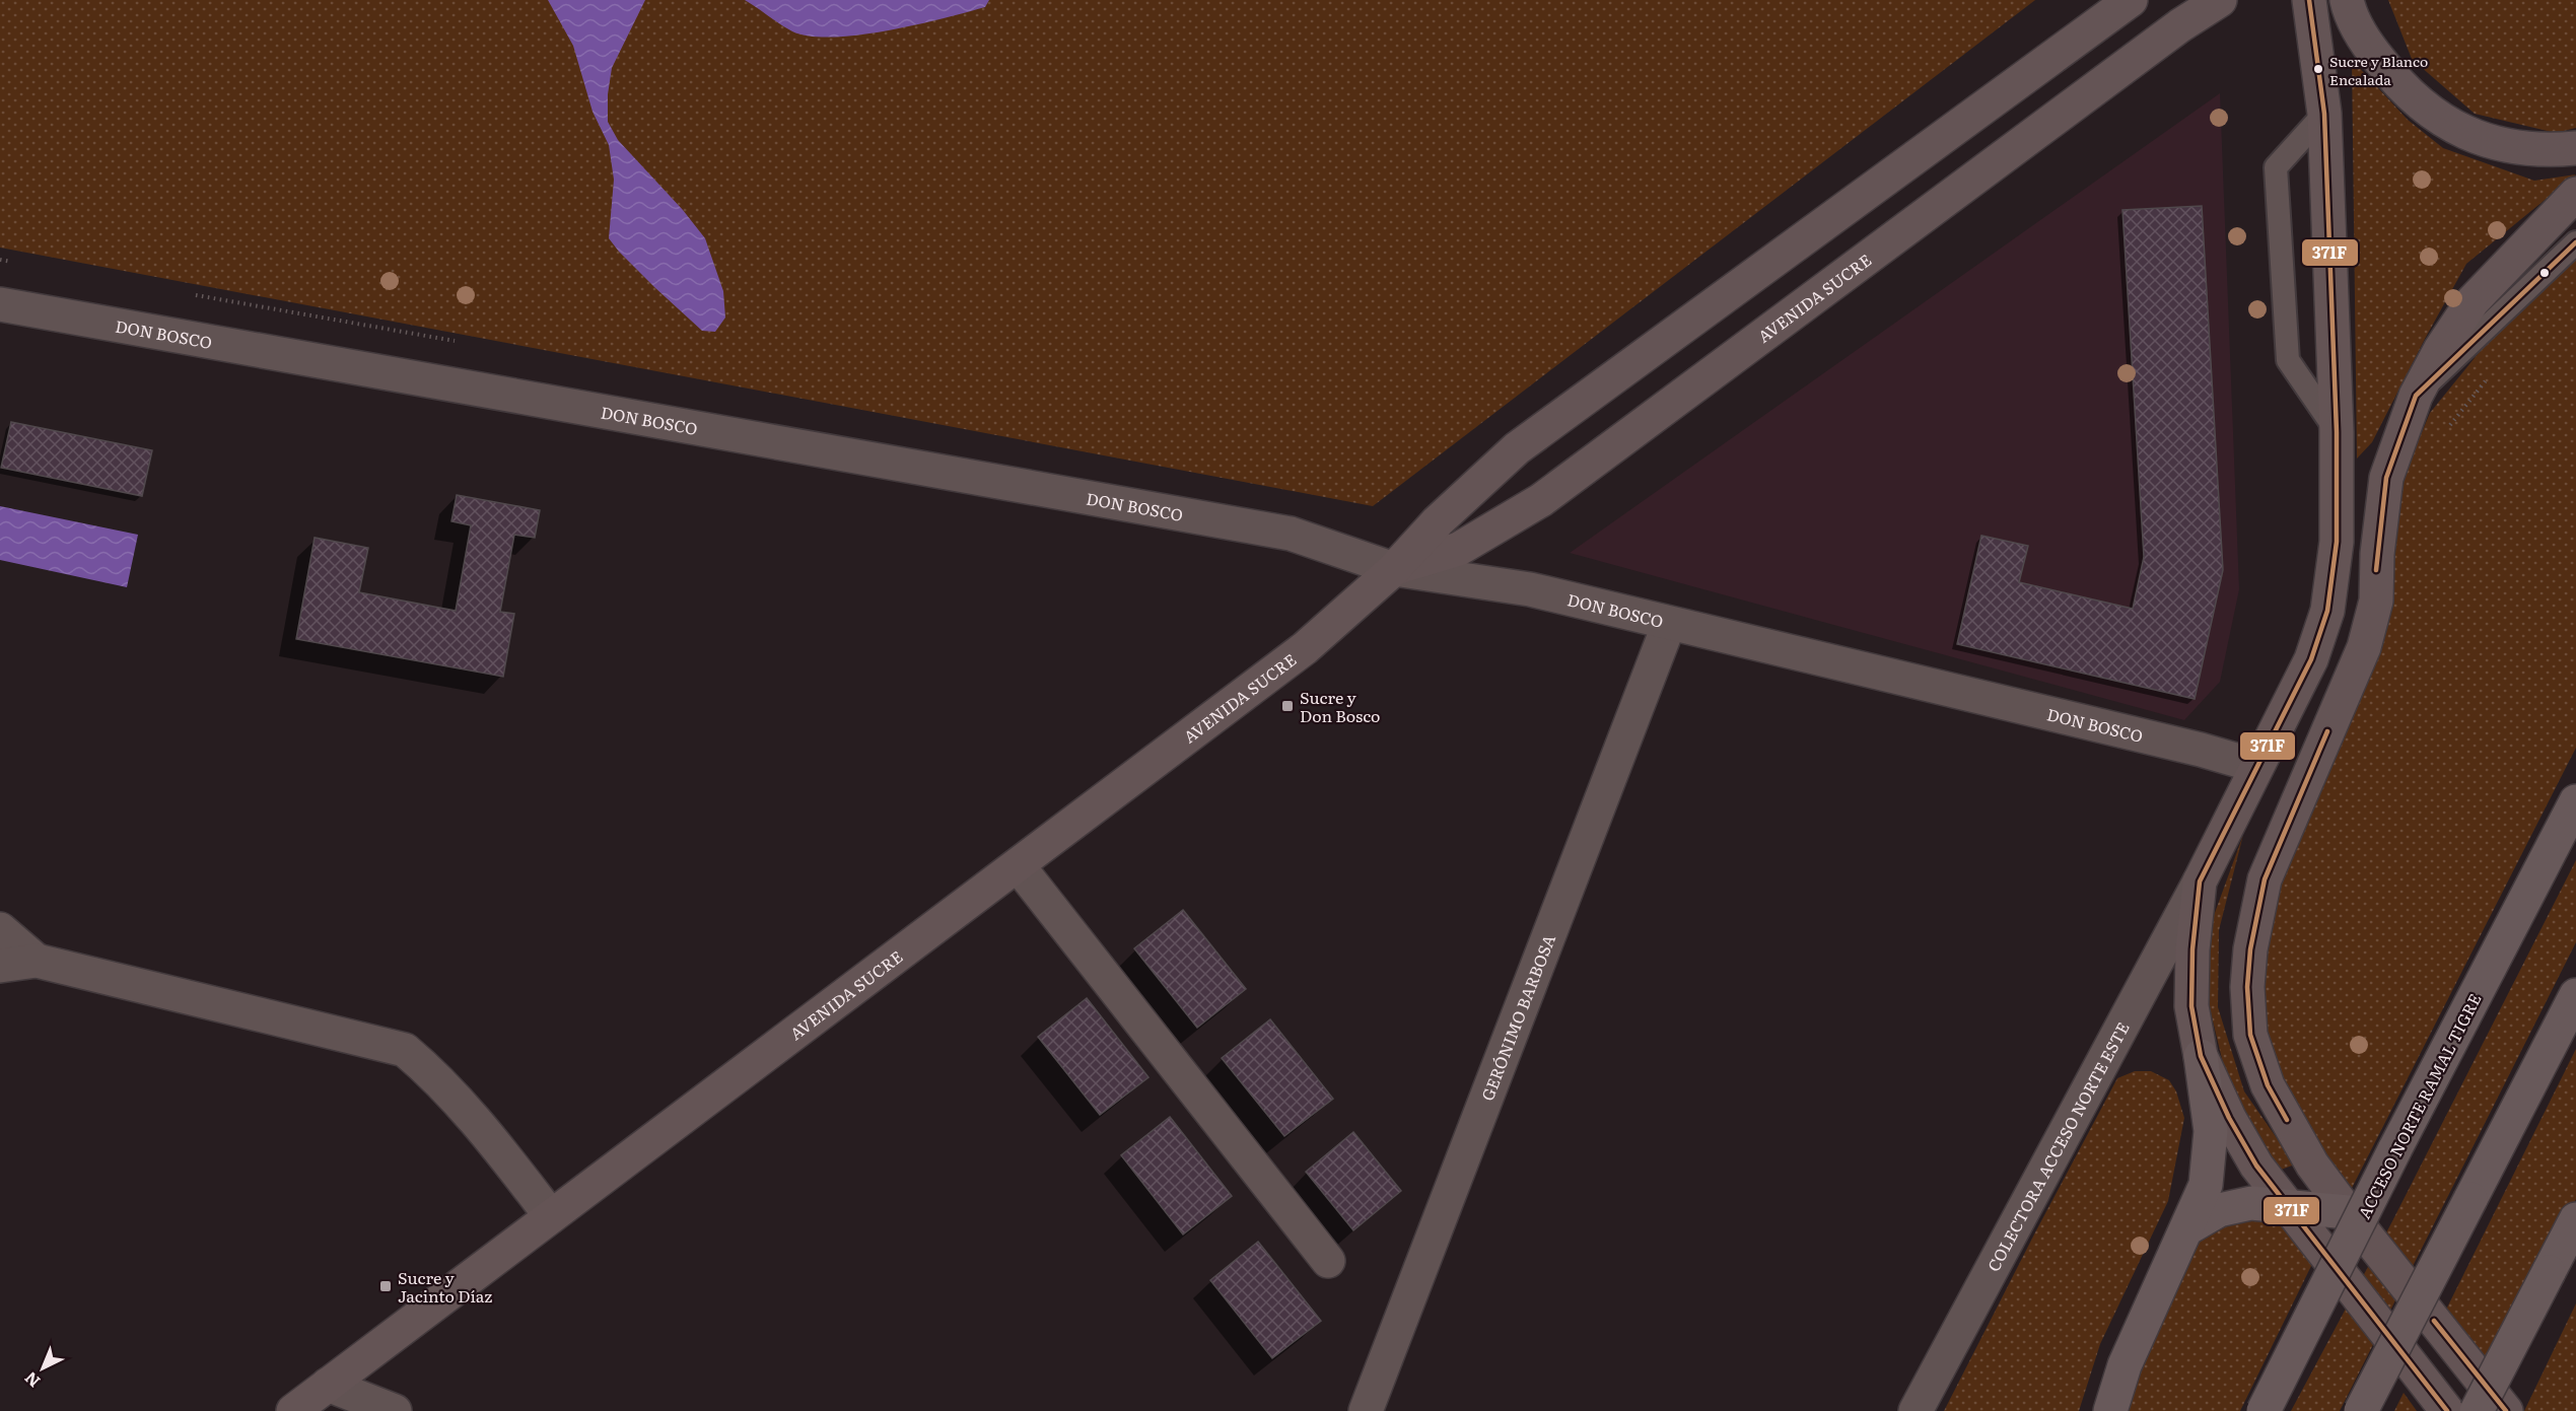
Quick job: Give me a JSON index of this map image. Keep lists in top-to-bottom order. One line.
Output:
{"streets":{"highway":["ACCESO NORTE RAMAL TIGRE"],"main road":["AVENIDA SUCRE"],"street":["DON BOSCO","GERÓNIMO BARBOSA","COLECTORA ACCESO NORTE ESTE"]},"crossings":[["AVENIDA SUCRE","DON BOSCO"],["DON BOSCO","GERÓNIMO BARBOSA"]],"places":{"other":["Sucre y Blanco Encalada"],"transit":["Sucre y Don Bosco","Sucre y Jacinto Díaz"]},"lines":["transit line 371F"],"north":"bottom left"}
